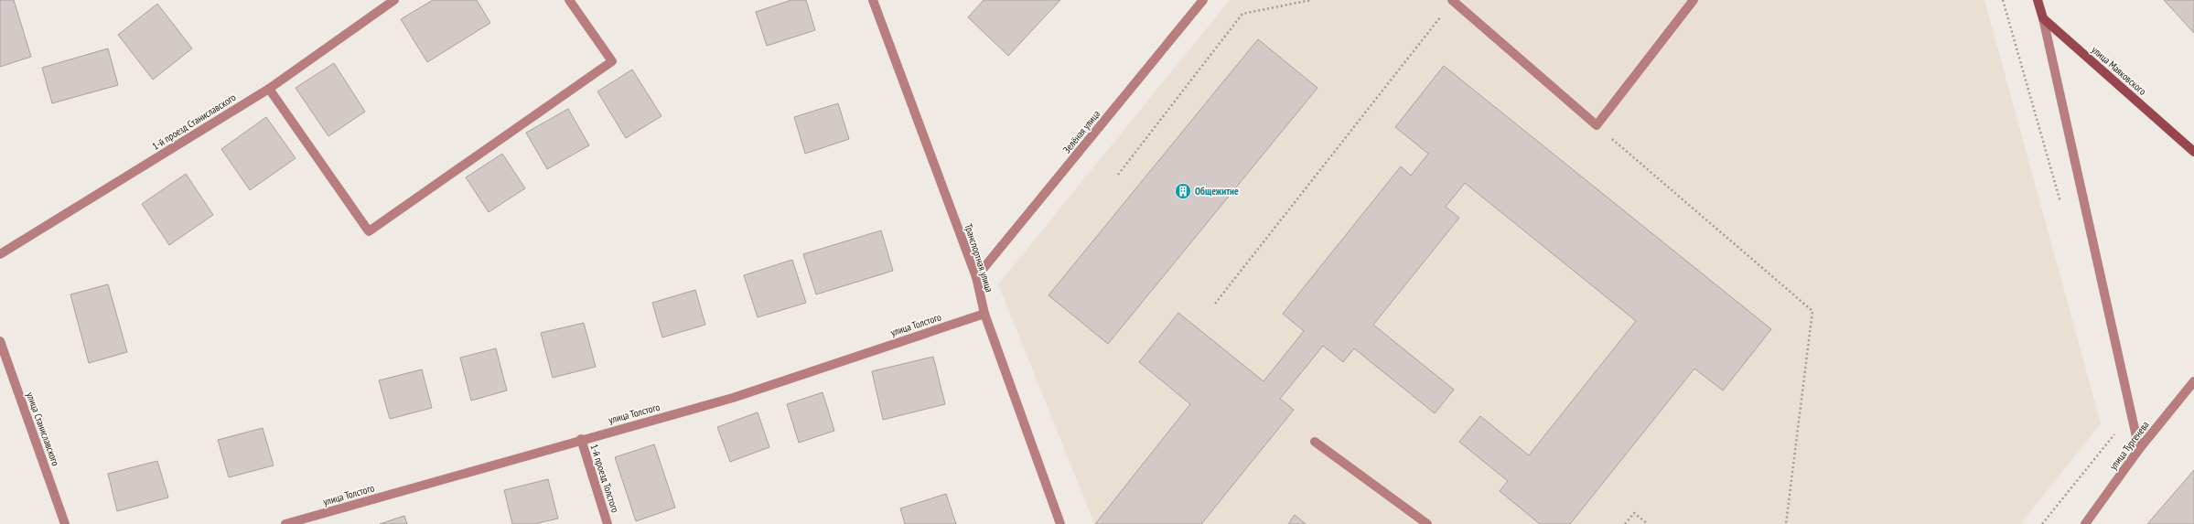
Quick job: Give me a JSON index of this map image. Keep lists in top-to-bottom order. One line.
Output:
{"streets":{"street":["улица Маяковского","1-й проезд Станиславского","Зелёная улица","Транспортная улица","улица Толстого","улица Станиславского","улица Тургенева","1-й проезд Толстого"]},"crossings":[["Зелёная улица","Транспортная улица"],["Транспортная улица","улица Толстого"],["улица Толстого","1-й проезд Толстого"]],"places":{"building":["Общежитие"]}}
